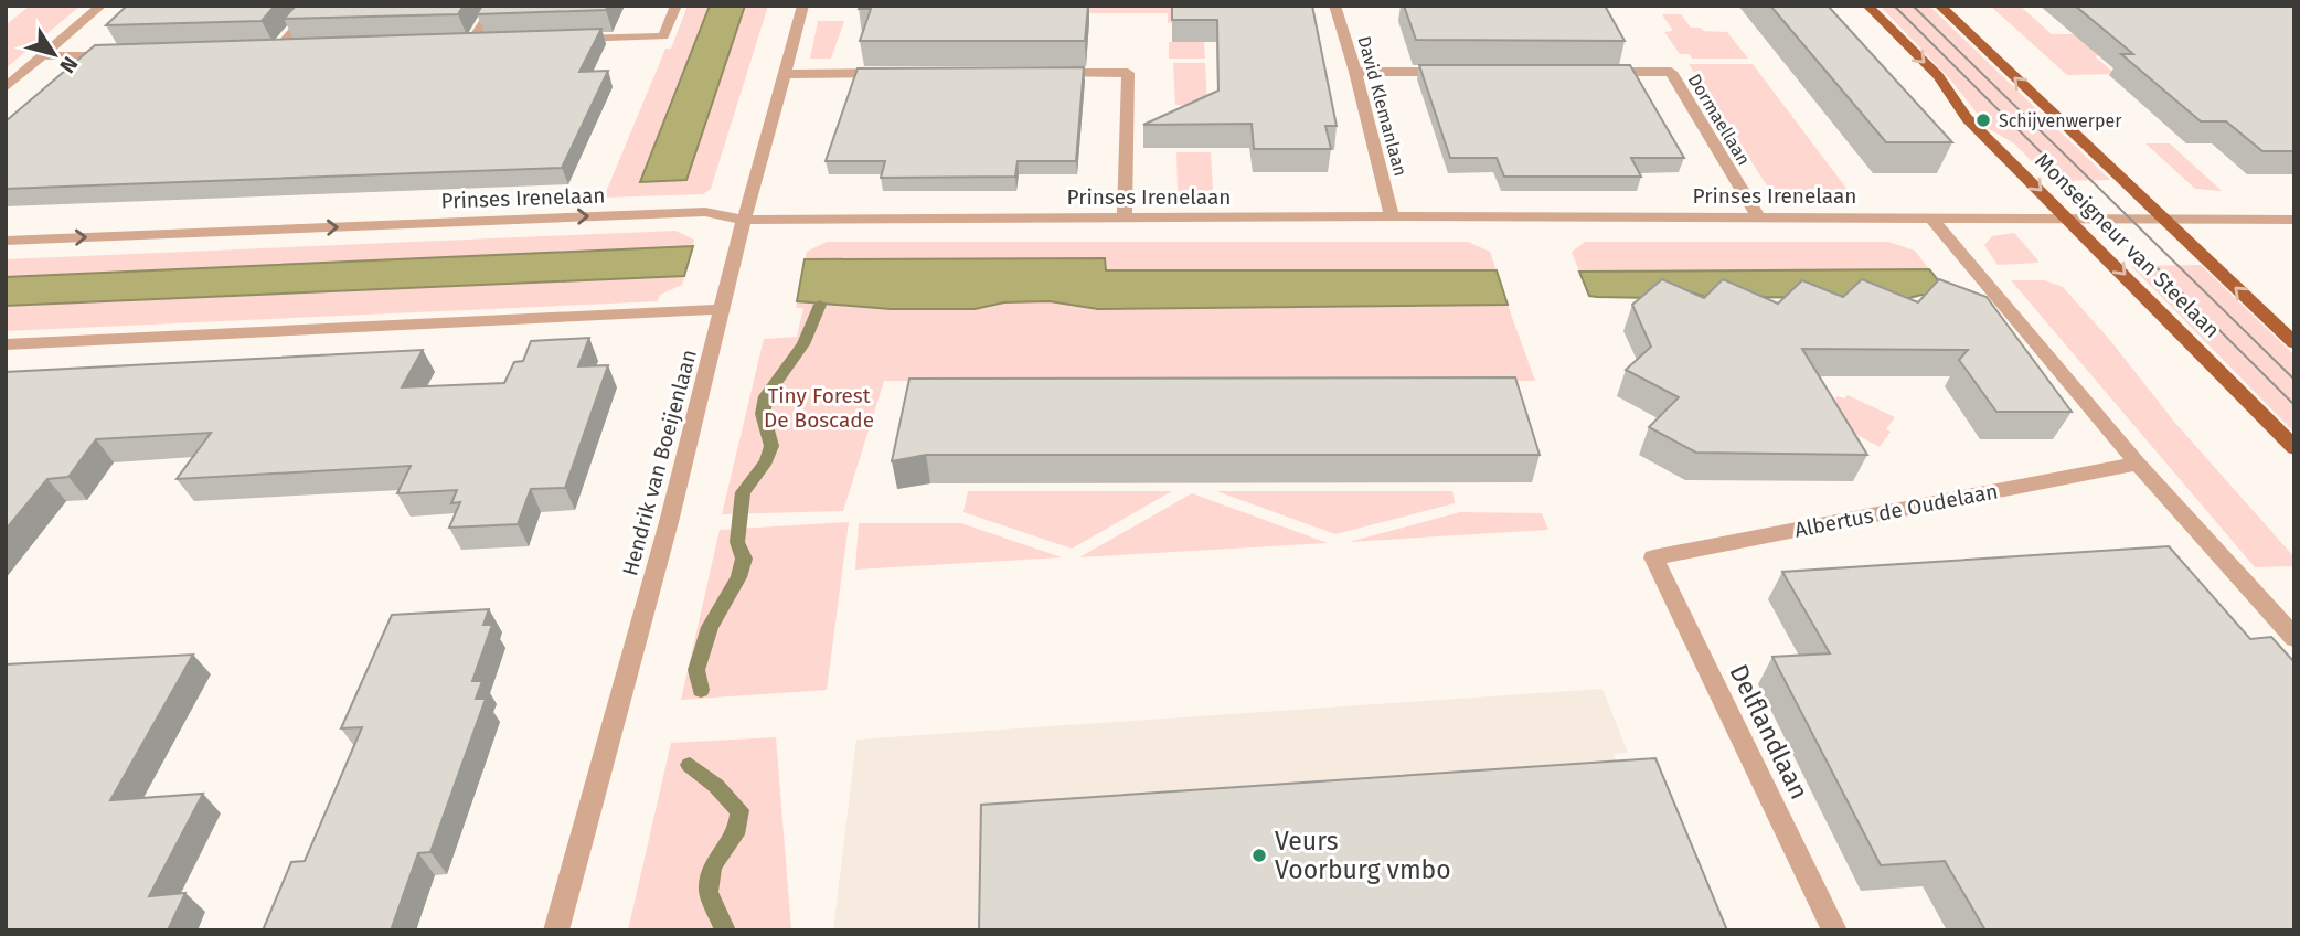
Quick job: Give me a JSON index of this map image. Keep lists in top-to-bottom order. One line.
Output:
{"streets":{"main road":["Monseigneur van Steelaan"],"street":["David Klemanlaan","Dormaellaan","Prinses Irenelaan","Hendrik van Boeijenlaan","Albertus de Oudelaan","Delflandlaan"]},"crossings":[["David Klemanlaan","Prinses Irenelaan"],["Dormaellaan","Prinses Irenelaan"],["Prinses Irenelaan","Monseigneur van Steelaan"],["Prinses Irenelaan","Hendrik van Boeijenlaan"],["Albertus de Oudelaan","Delflandlaan"]],"parks":["Tiny Forest De Boscade"],"places":["Schijvenwerper","Veurs Voorburg vmbo"],"north":"bottom right"}
